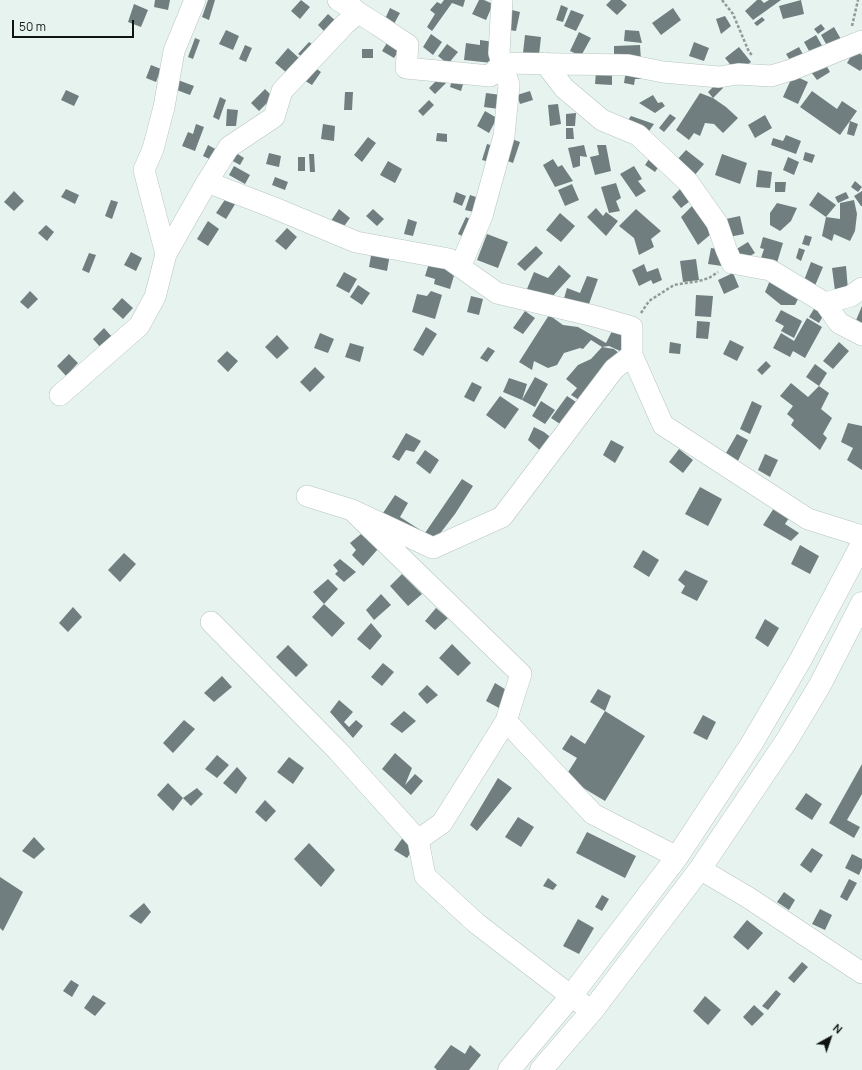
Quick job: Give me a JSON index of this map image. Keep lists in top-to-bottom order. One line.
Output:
{"scale_bar":"50 m","north":"top right"}
